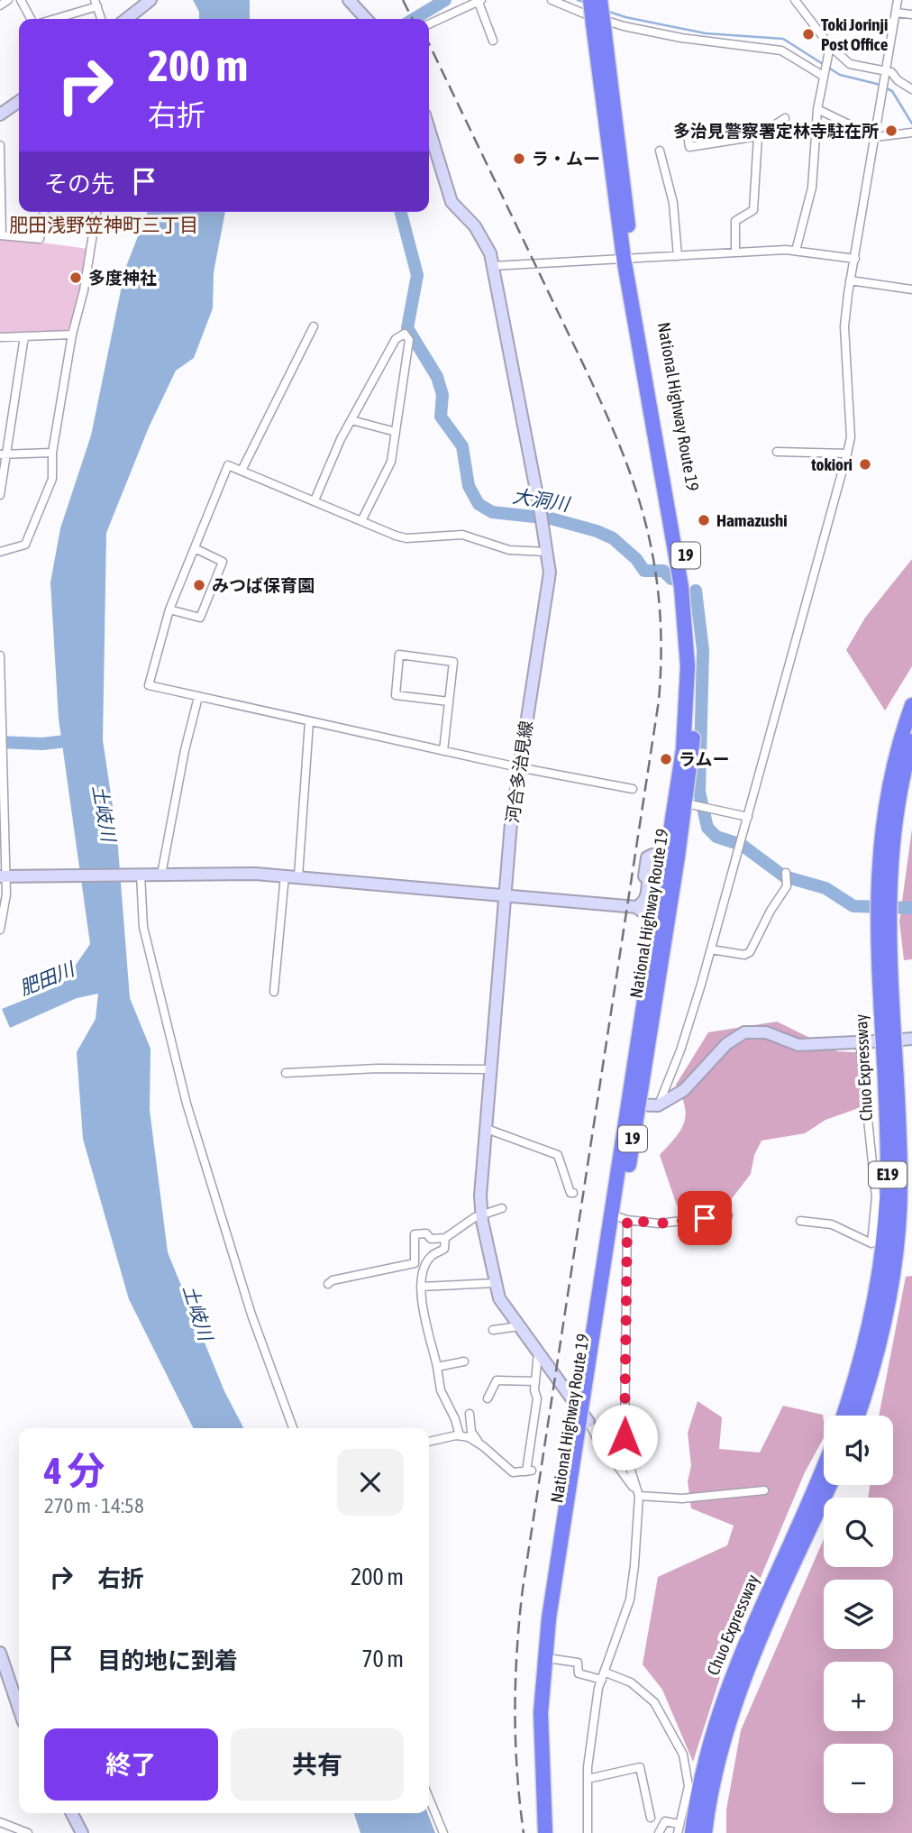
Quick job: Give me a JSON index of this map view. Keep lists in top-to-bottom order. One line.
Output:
{"streets":{"highway":["National Highway Route 19","19","Chuo Expressway","E19"],"main road":["河合多治見線"]},"crossings":[["National Highway Route 19","河合多治見線"]],"districts":["肥田浅野笠神町三丁目"],"water":["大洞川","土岐川","肥田川"],"places":["Toki Jorinji Post Office","多治見警察署定林寺駐在所","ラ・ムー","多度神社","tokiori","Hamazushi","みつば保育園","ラムー"],"page":{"turn":["200 m","右折"],"then":"その先","map_buttons":["+","−"],"heading":["4 分","270 m · 14:58"],"list":[{"name":"右折","value":"200 m"},{"name":"目的地に到着","value":"70 m"}],"buttons":["終了","共有"]}}
